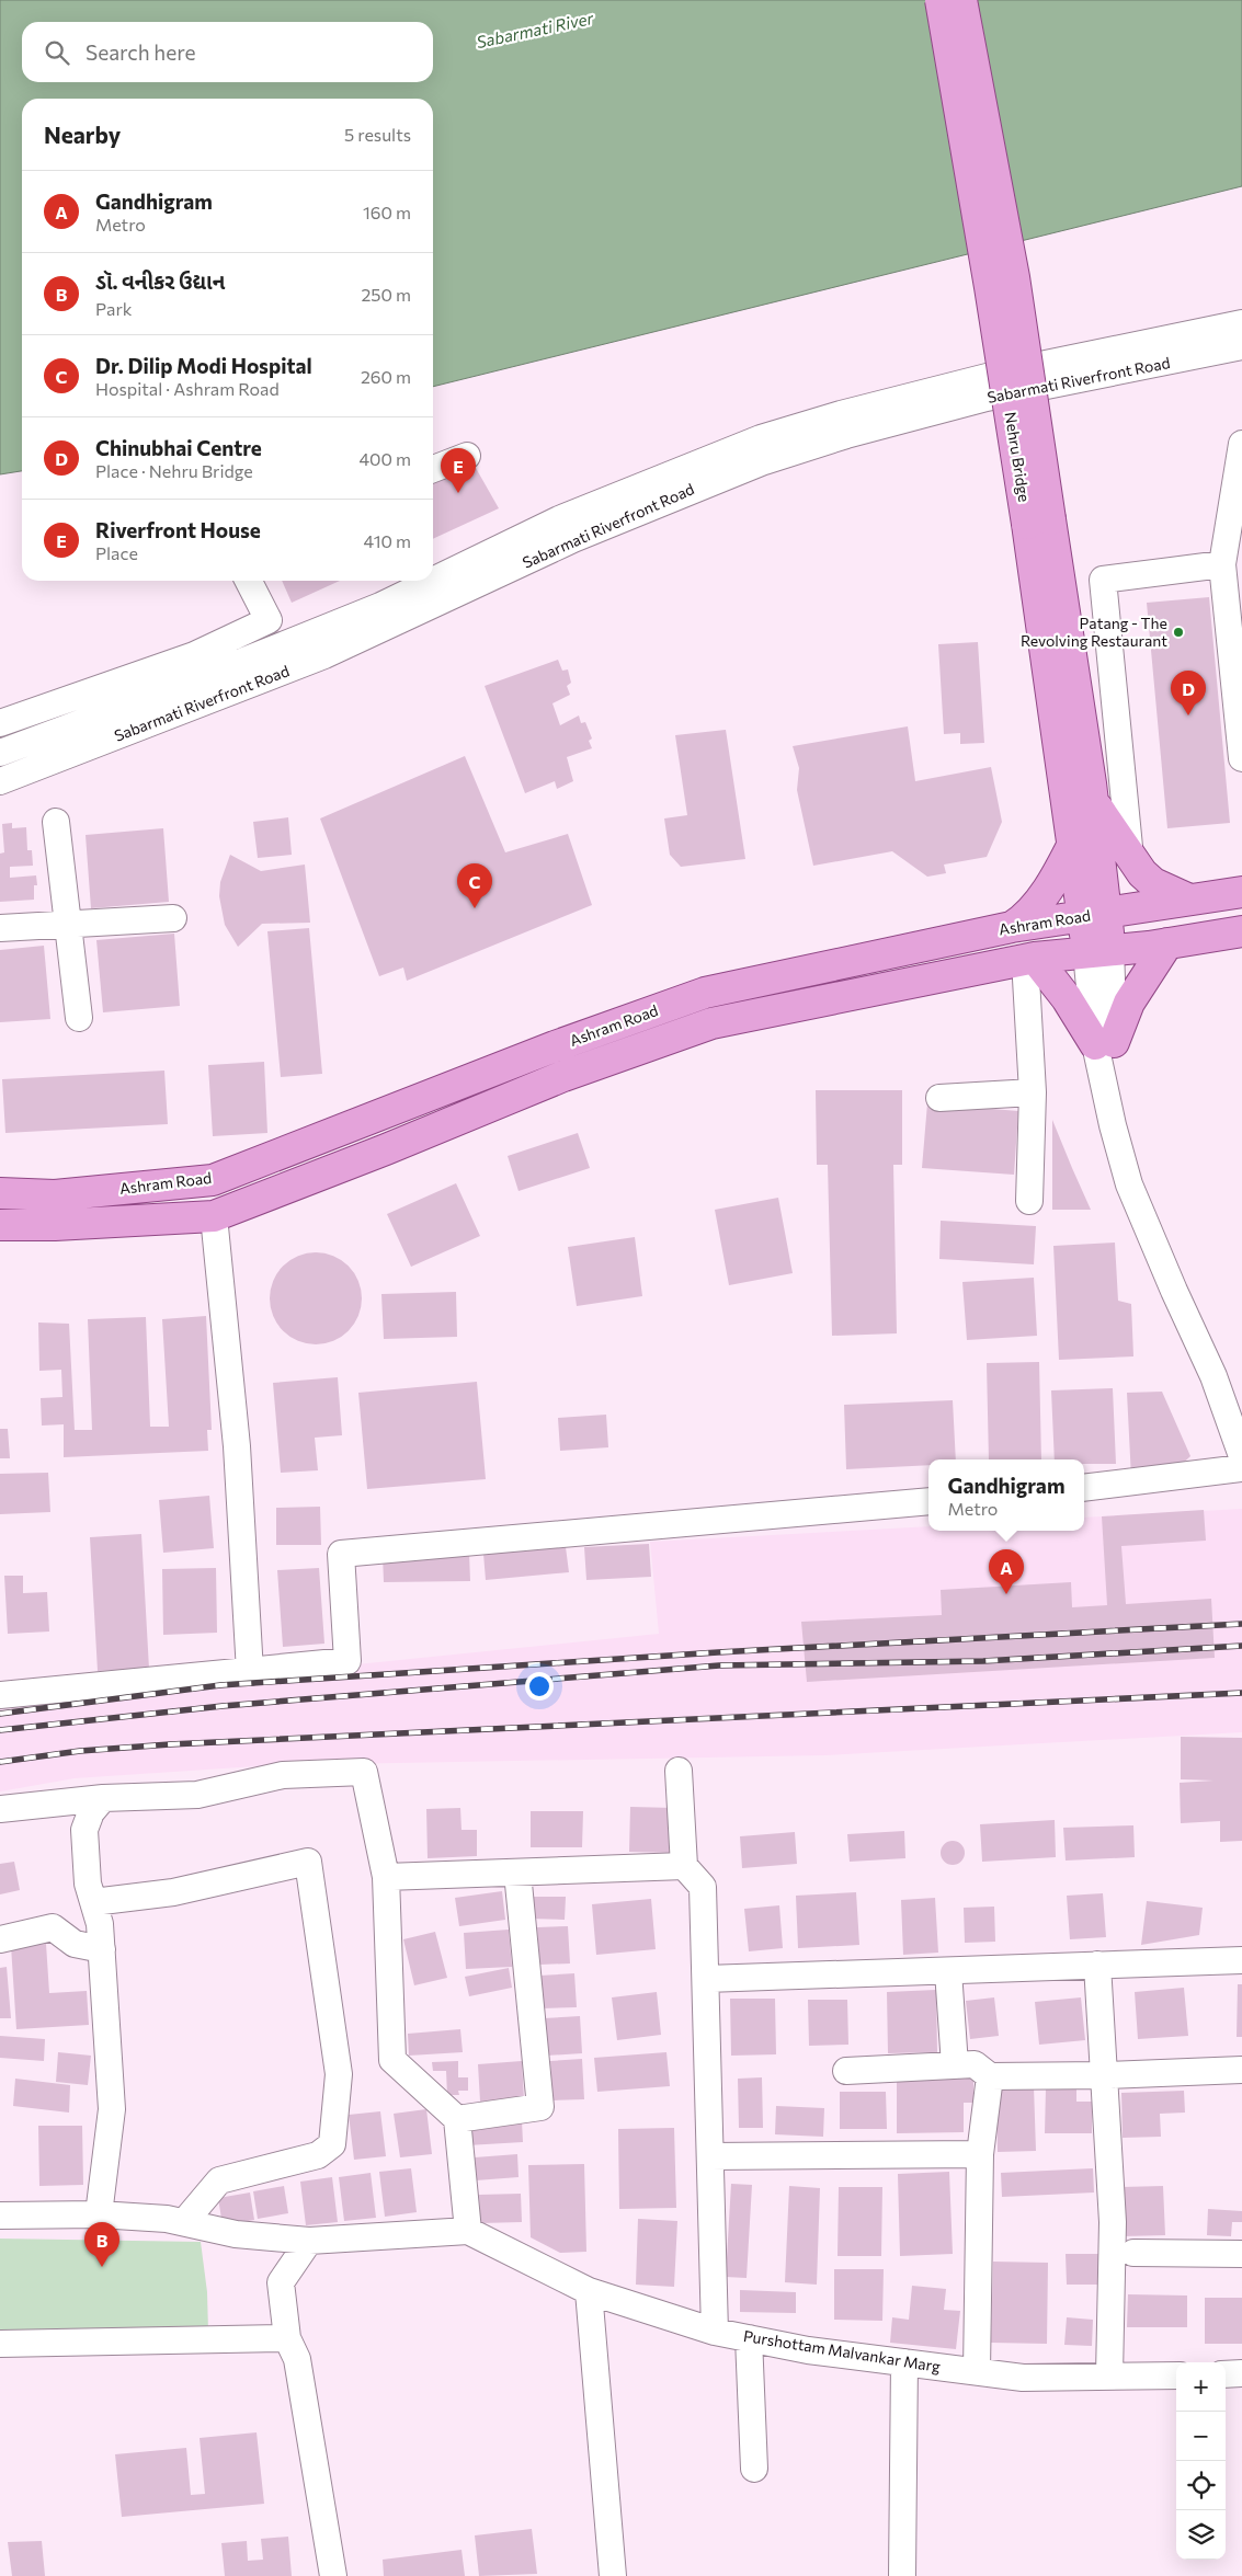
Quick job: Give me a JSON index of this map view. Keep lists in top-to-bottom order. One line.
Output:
{"streets":{"main road":["Nehru Bridge","Ashram Road"],"street":["Sabarmati Riverfront Road","Purshottam Malvankar Marg"]},"crossings":[["Nehru Bridge","Ashram Road"]],"water":["Sabarmati River"],"places":["Patang - The Revolving Restaurant"],"page":{"search":"Search here","heading":["Nearby","5 results"],"list":[{"mark":"A","name":"Gandhigram","note":"Metro","value":"160 m"},{"mark":"B","name":"ડૉ. વનીકર ઉદ્યાન","note":"Park","value":"250 m"},{"mark":"C","name":"Dr. Dilip Modi Hospital","note":"Hospital · Ashram Road","value":"260 m"},{"mark":"D","name":"Chinubhai Centre","note":"Place · Nehru Bridge","value":"400 m"},{"mark":"E","name":"Riverfront House","note":"Place","value":"410 m"}],"pins":["E","D","C","A","B"],"popup":["Gandhigram","Metro"],"map_buttons":["+","−"]}}
